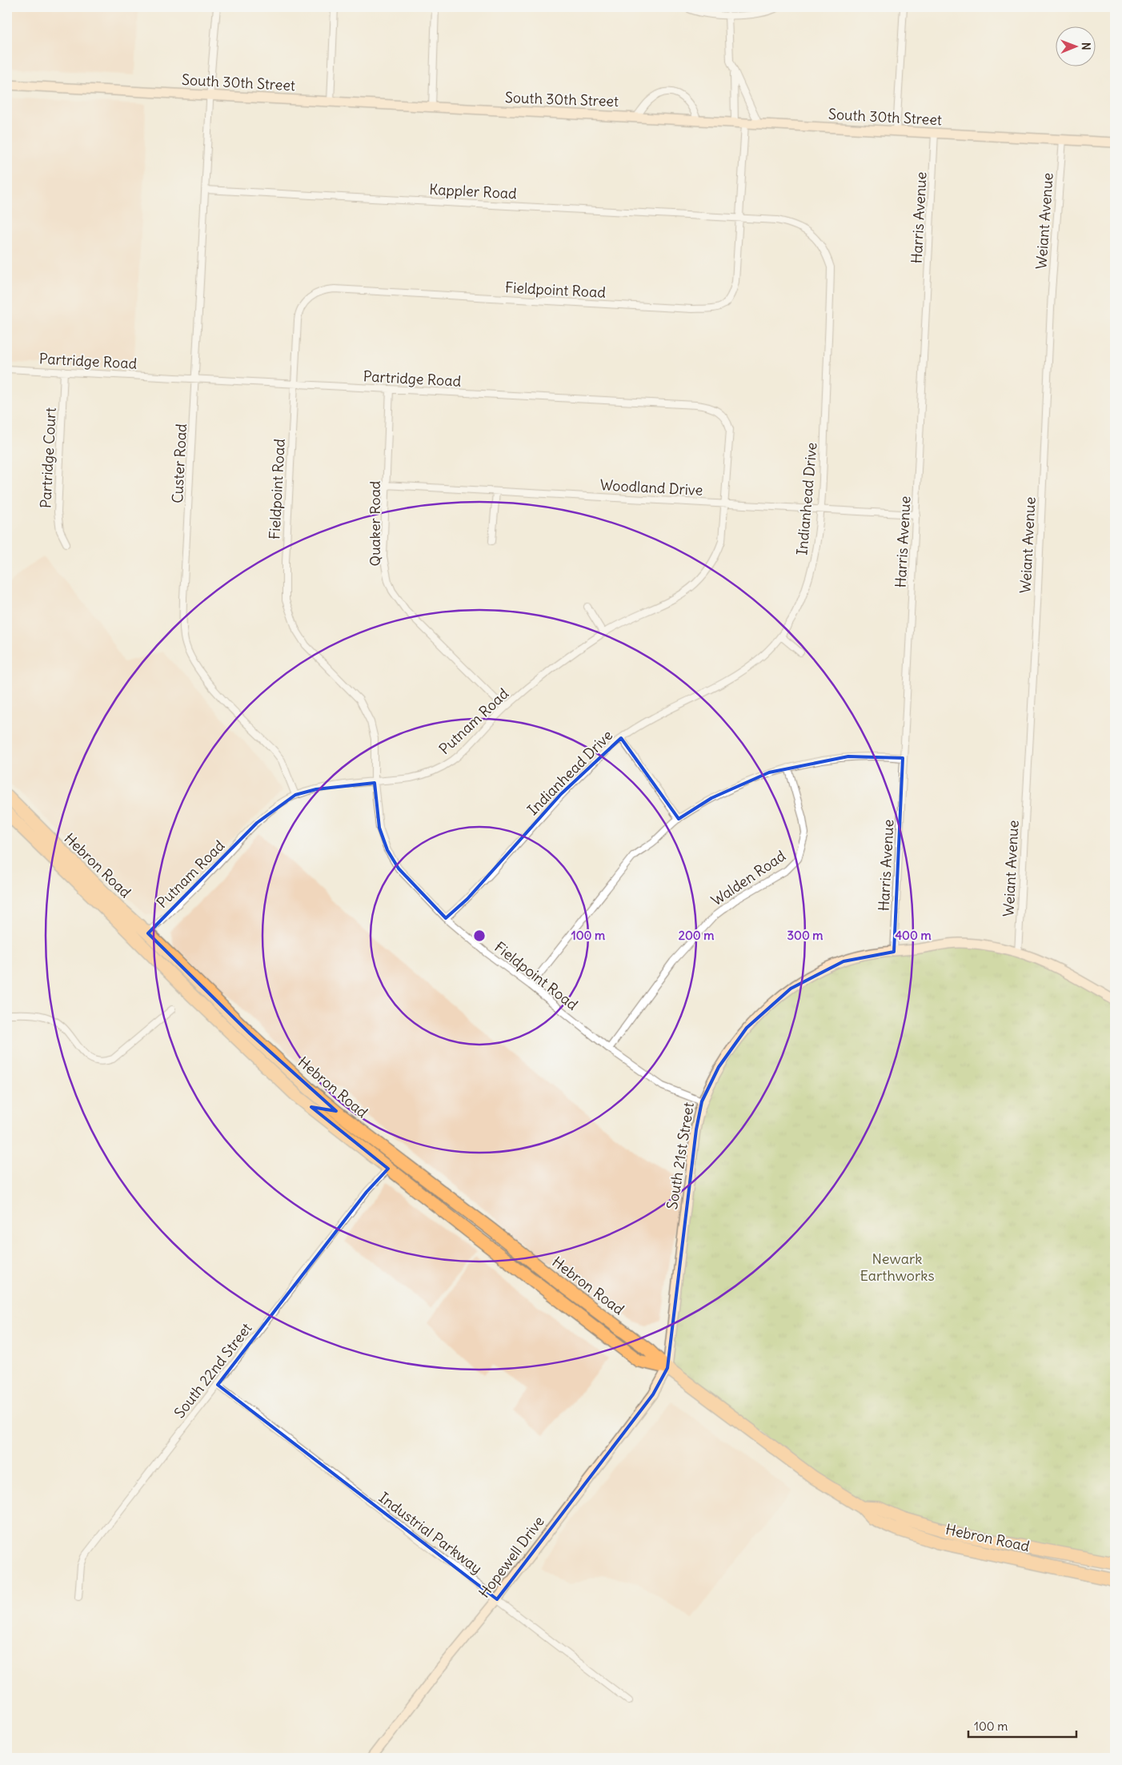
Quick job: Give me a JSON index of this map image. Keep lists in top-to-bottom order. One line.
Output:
{"streets":{"highway":["Hebron Road"],"main road":["South 30th Street","South 21st Street","Hopewell Drive"],"street":["Kappler Road","Harris Avenue","Weiant Avenue","Fieldpoint Road","Partridge Road","Partridge Court","Custer Road","Woodland Drive","Indianhead Drive","Quaker Road","Putnam Road","Walden Road","South 22nd Street","Industrial Parkway"]},"crossings":[["South 30th Street","Harris Avenue"],["South 30th Street","Weiant Avenue"],["South 30th Street","Fieldpoint Road"],["South 30th Street","Custer Road"],["Kappler Road","Fieldpoint Road"],["Kappler Road","Custer Road"],["Kappler Road","Indianhead Drive"],["Harris Avenue","Woodland Drive"],["Harris Avenue","South 21st Street"],["Weiant Avenue","South 21st Street"],["Fieldpoint Road","Partridge Road"],["Fieldpoint Road","Indianhead Drive"],["Fieldpoint Road","Putnam Road"],["Fieldpoint Road","Walden Road"],["Fieldpoint Road","South 21st Street"],["Partridge Road","Partridge Court"],["Partridge Road","Custer Road"],["Partridge Road","Woodland Drive"],["Partridge Road","Quaker Road"],["Partridge Road","Putnam Road"],["Custer Road","Putnam Road"],["Woodland Drive","Indianhead Drive"],["Woodland Drive","Quaker Road"],["Woodland Drive","Putnam Road"],["Quaker Road","Putnam Road"],["Putnam Road","Hebron Road"],["Hebron Road","South 21st Street"],["Hebron Road","South 22nd Street"],["Hebron Road","Hopewell Drive"],["South 21st Street","Hopewell Drive"],["South 22nd Street","Industrial Parkway"],["Industrial Parkway","Hopewell Drive"]],"parks":["Newark Earthworks"],"scale_bar":"100 m","north":"right","rings":["100 m","200 m","300 m","400 m"]}
